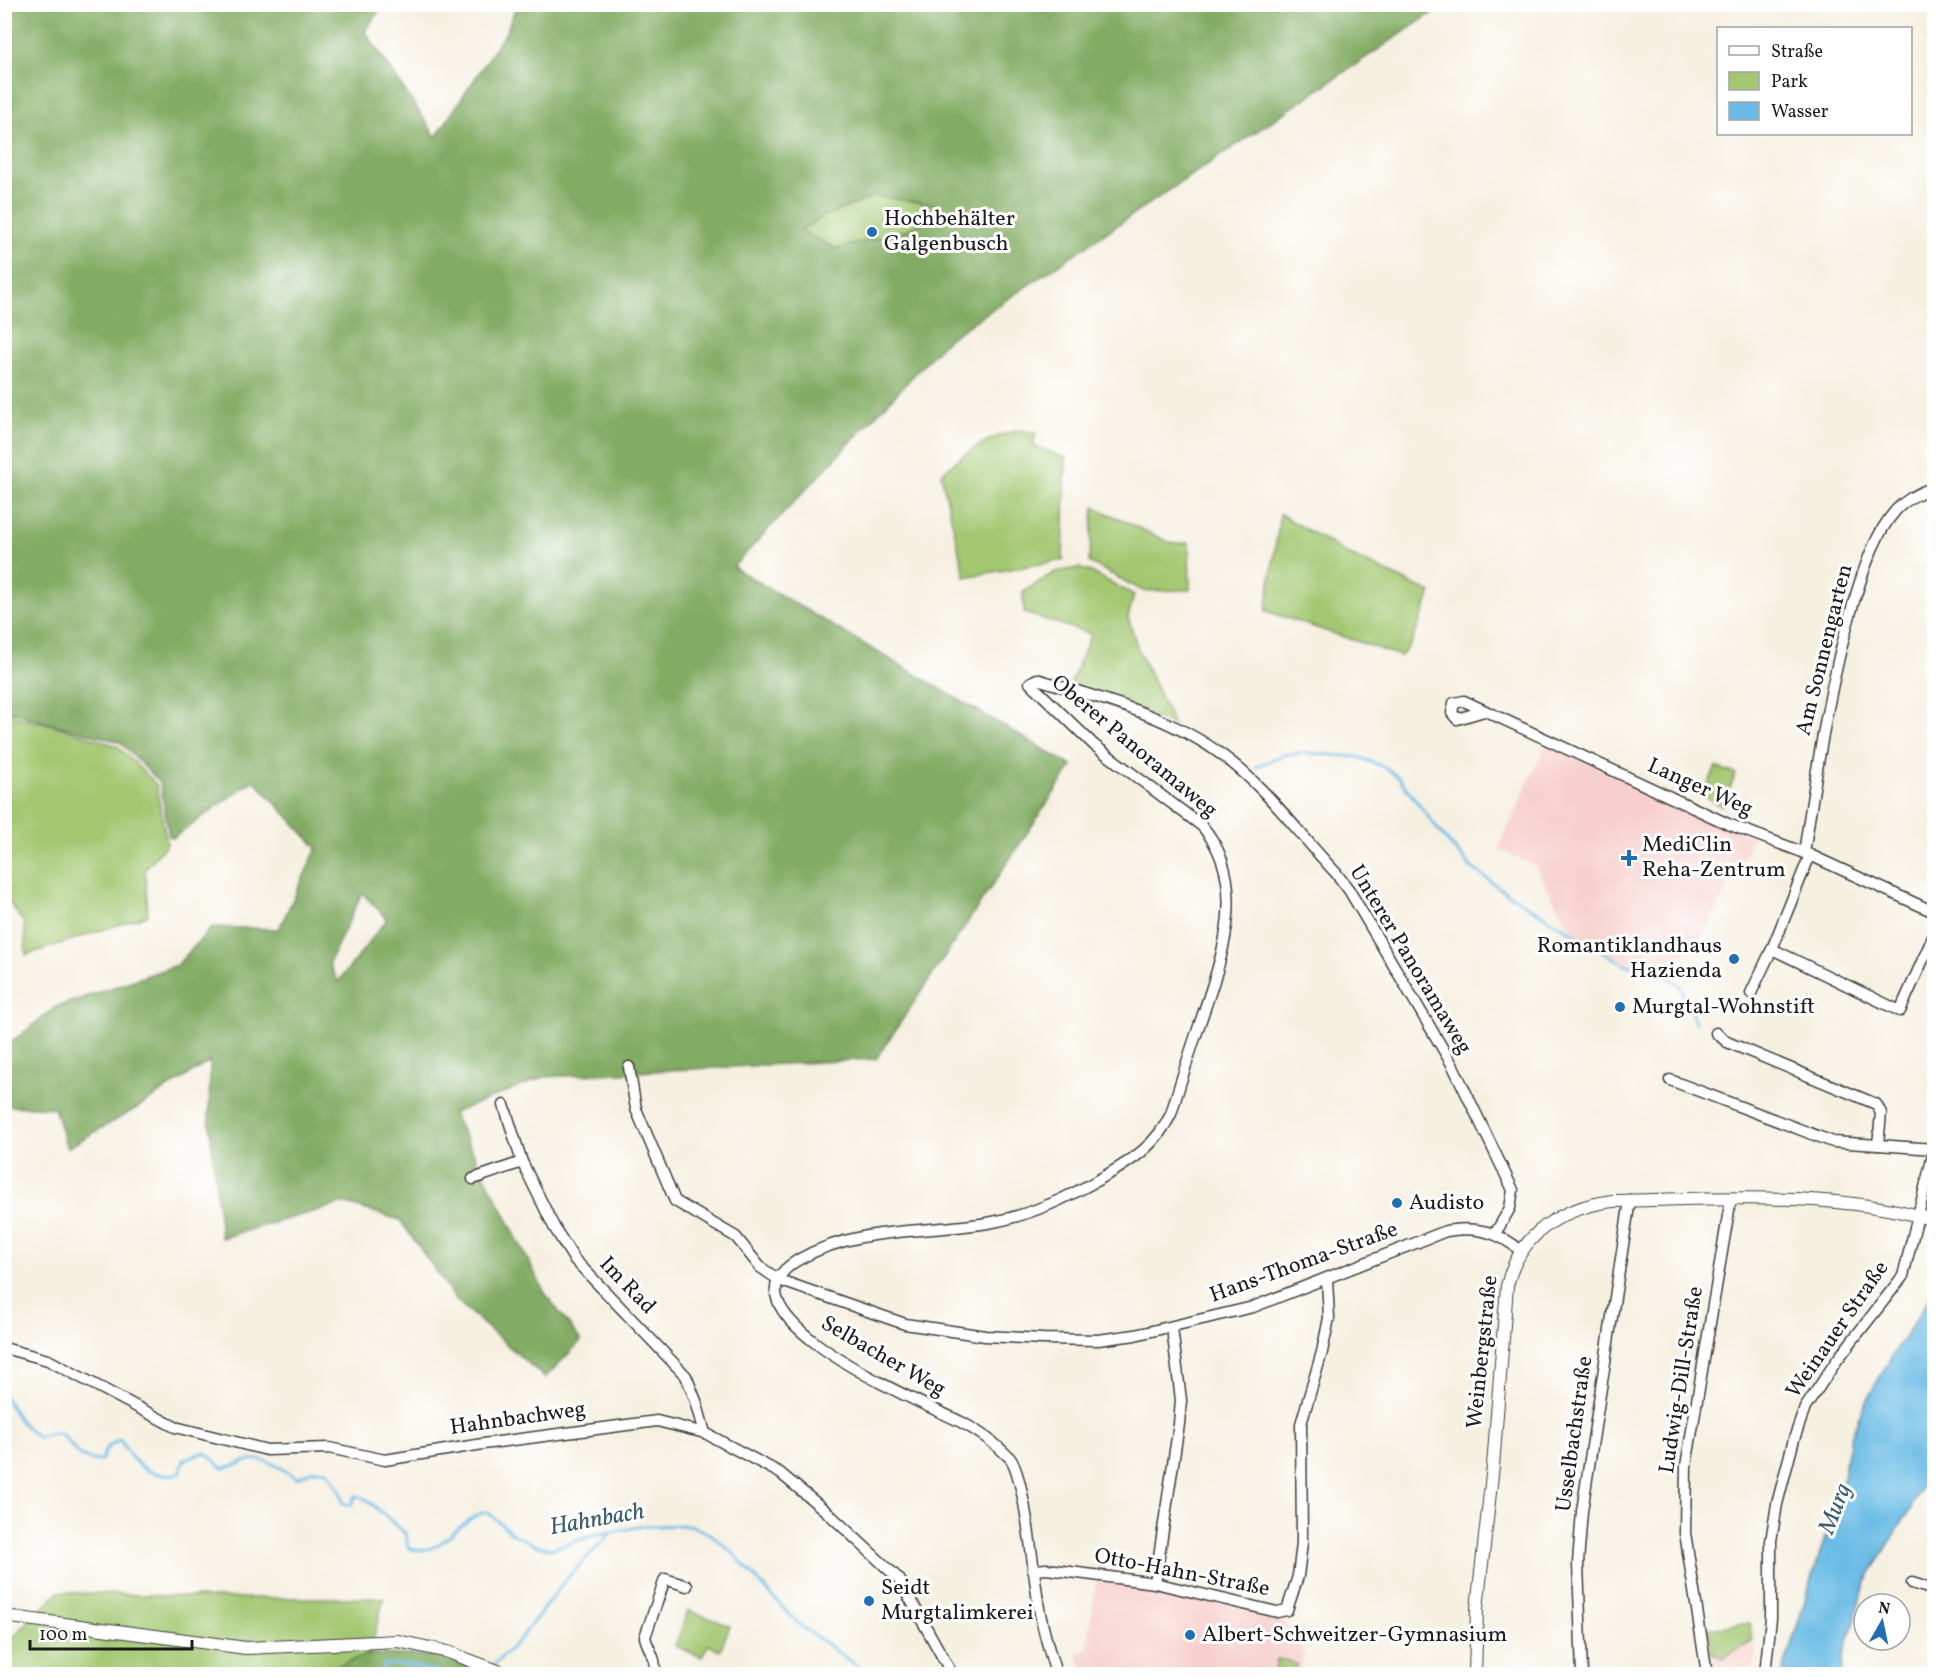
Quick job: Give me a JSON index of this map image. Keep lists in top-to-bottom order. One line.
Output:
{"streets":{"street":["Am Sonnengarten","Oberer Panoramaweg","Langer Weg","Unterer Panoramaweg","Hans-Thoma-Straße","Im Rad","Weinauer Straße","Weinbergstraße","Selbacher Weg","Ludwig-Dill-Straße","Hahnbachweg","Usselbachstraße","Otto-Hahn-Straße"]},"crossings":[["Am Sonnengarten","Langer Weg"],["Oberer Panoramaweg","Unterer Panoramaweg"],["Oberer Panoramaweg","Hans-Thoma-Straße"],["Oberer Panoramaweg","Selbacher Weg"],["Unterer Panoramaweg","Hans-Thoma-Straße"],["Hans-Thoma-Straße","Weinbergstraße"],["Hans-Thoma-Straße","Selbacher Weg"],["Hans-Thoma-Straße","Otto-Hahn-Straße"],["Im Rad","Hahnbachweg"],["Weinauer Straße","Weinbergstraße"],["Weinbergstraße","Ludwig-Dill-Straße"],["Weinbergstraße","Usselbachstraße"],["Selbacher Weg","Otto-Hahn-Straße"]],"water":["Murg","Hahnbach"],"places":{"other":["Hochbehälter Galgenbusch","Romantiklandhaus Hazienda","Murgtal-Wohnstift","Audisto","Seidt Murgtalimkerei","Albert-Schweitzer-Gymnasium"],"health":["MediClin Reha-Zentrum"]},"legend":["Straße","Park","Wasser"],"scale_bar":"100 m","north":"top"}
